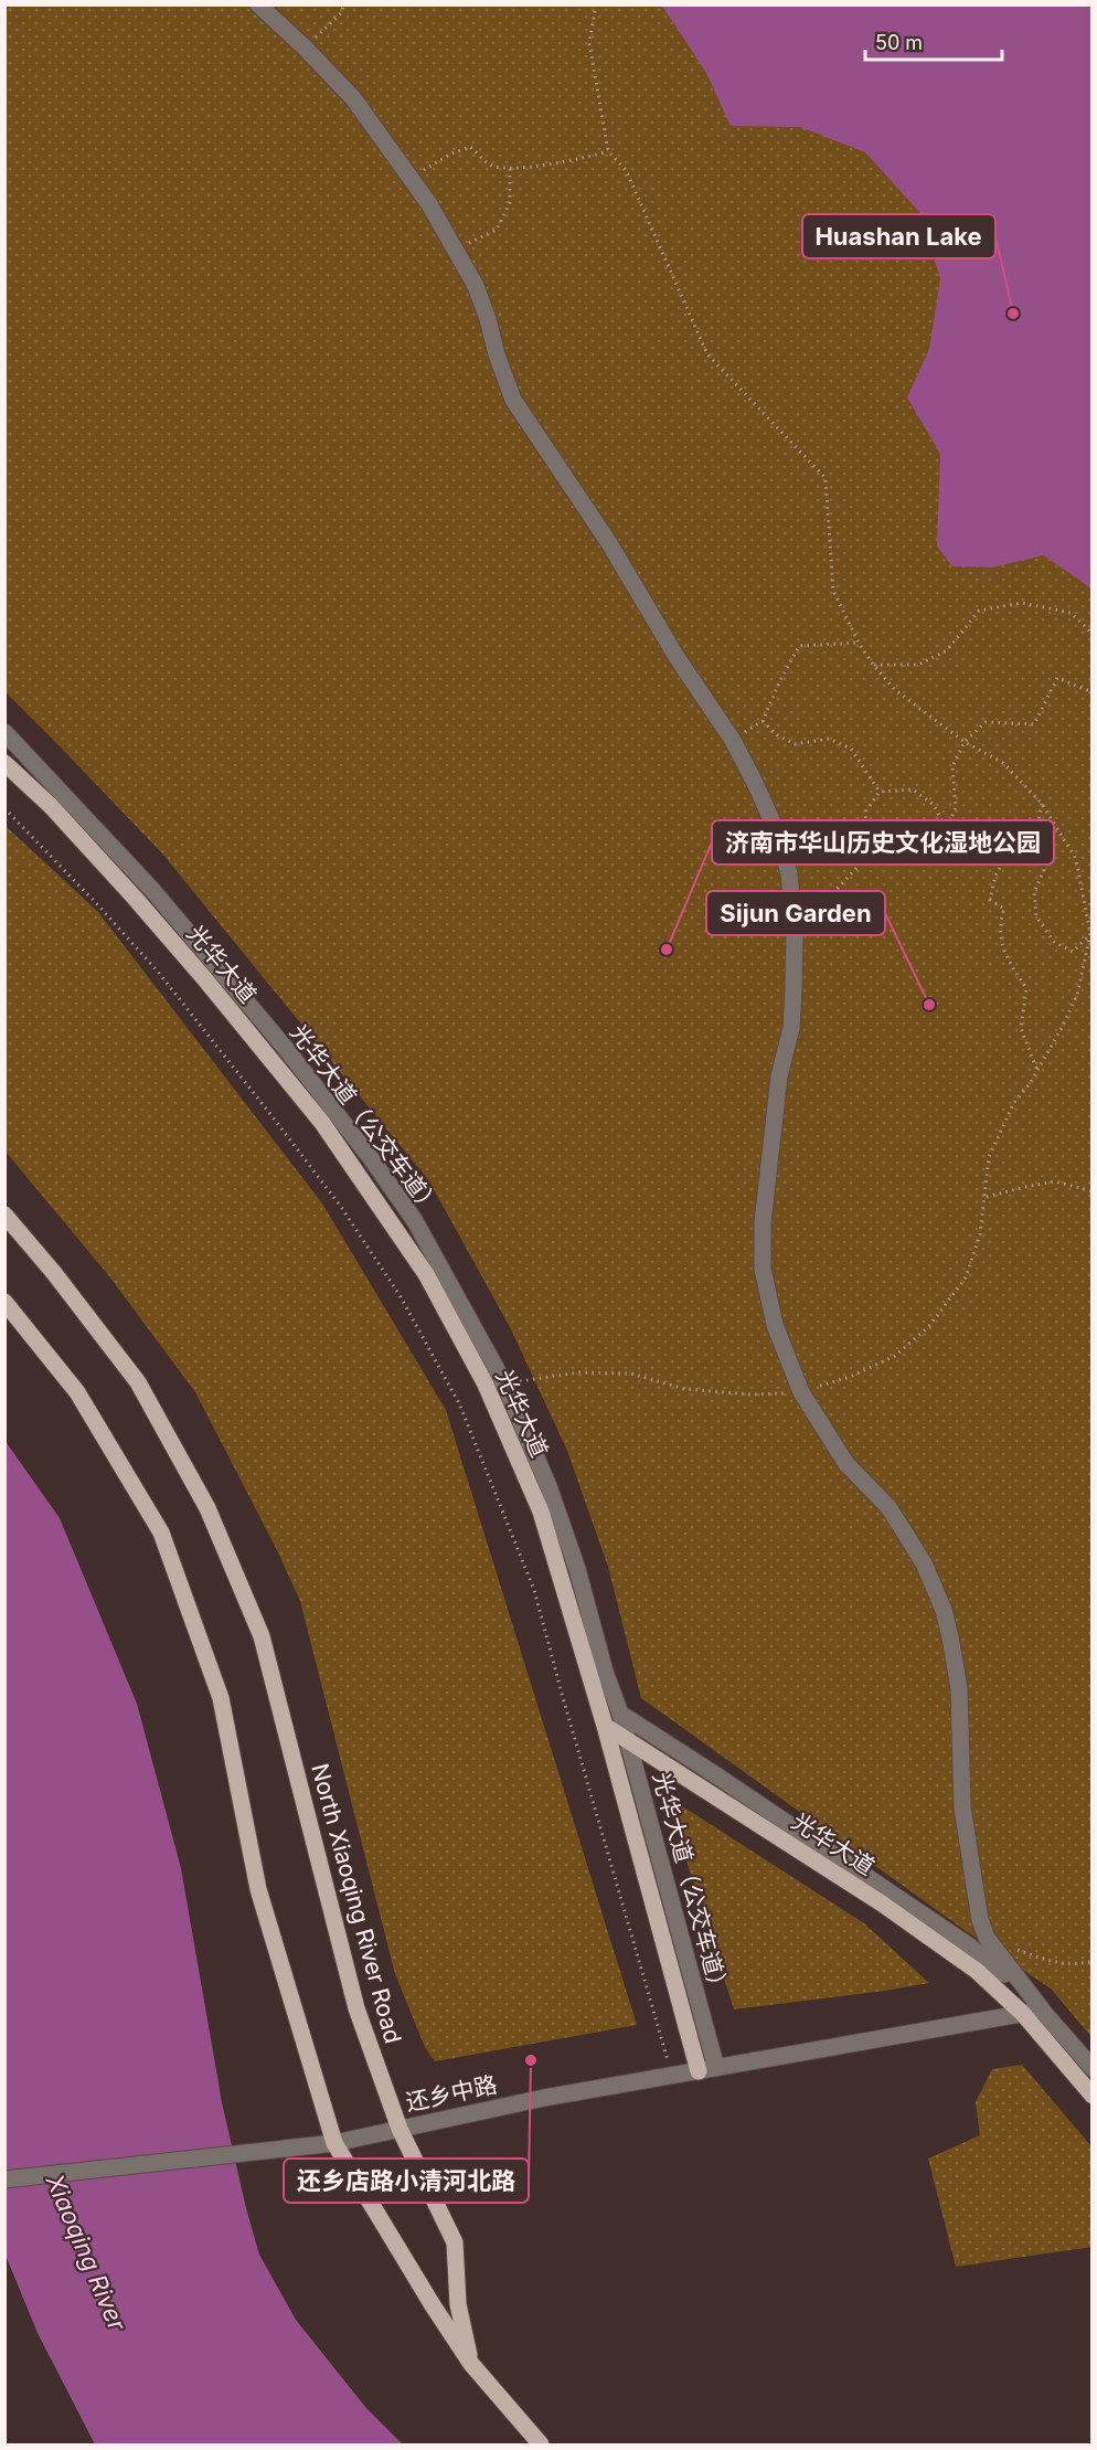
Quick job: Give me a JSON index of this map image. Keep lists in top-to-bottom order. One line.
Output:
{"streets":{"main road":["光华大道","North Xiaoqing River Road"],"street":["光华大道（公交车道）","还乡中路"]},"crossings":[["光华大道","光华大道（公交车道）"],["光华大道","还乡中路"],["光华大道（公交车道）","还乡中路"],["North Xiaoqing River Road","还乡中路"]],"water":["Xiaoqing River"],"places":["Huashan Lake","济南市华山历史文化湿地公园","Sijun Garden","还乡店路小清河北路"],"scale_bar":"50 m"}
